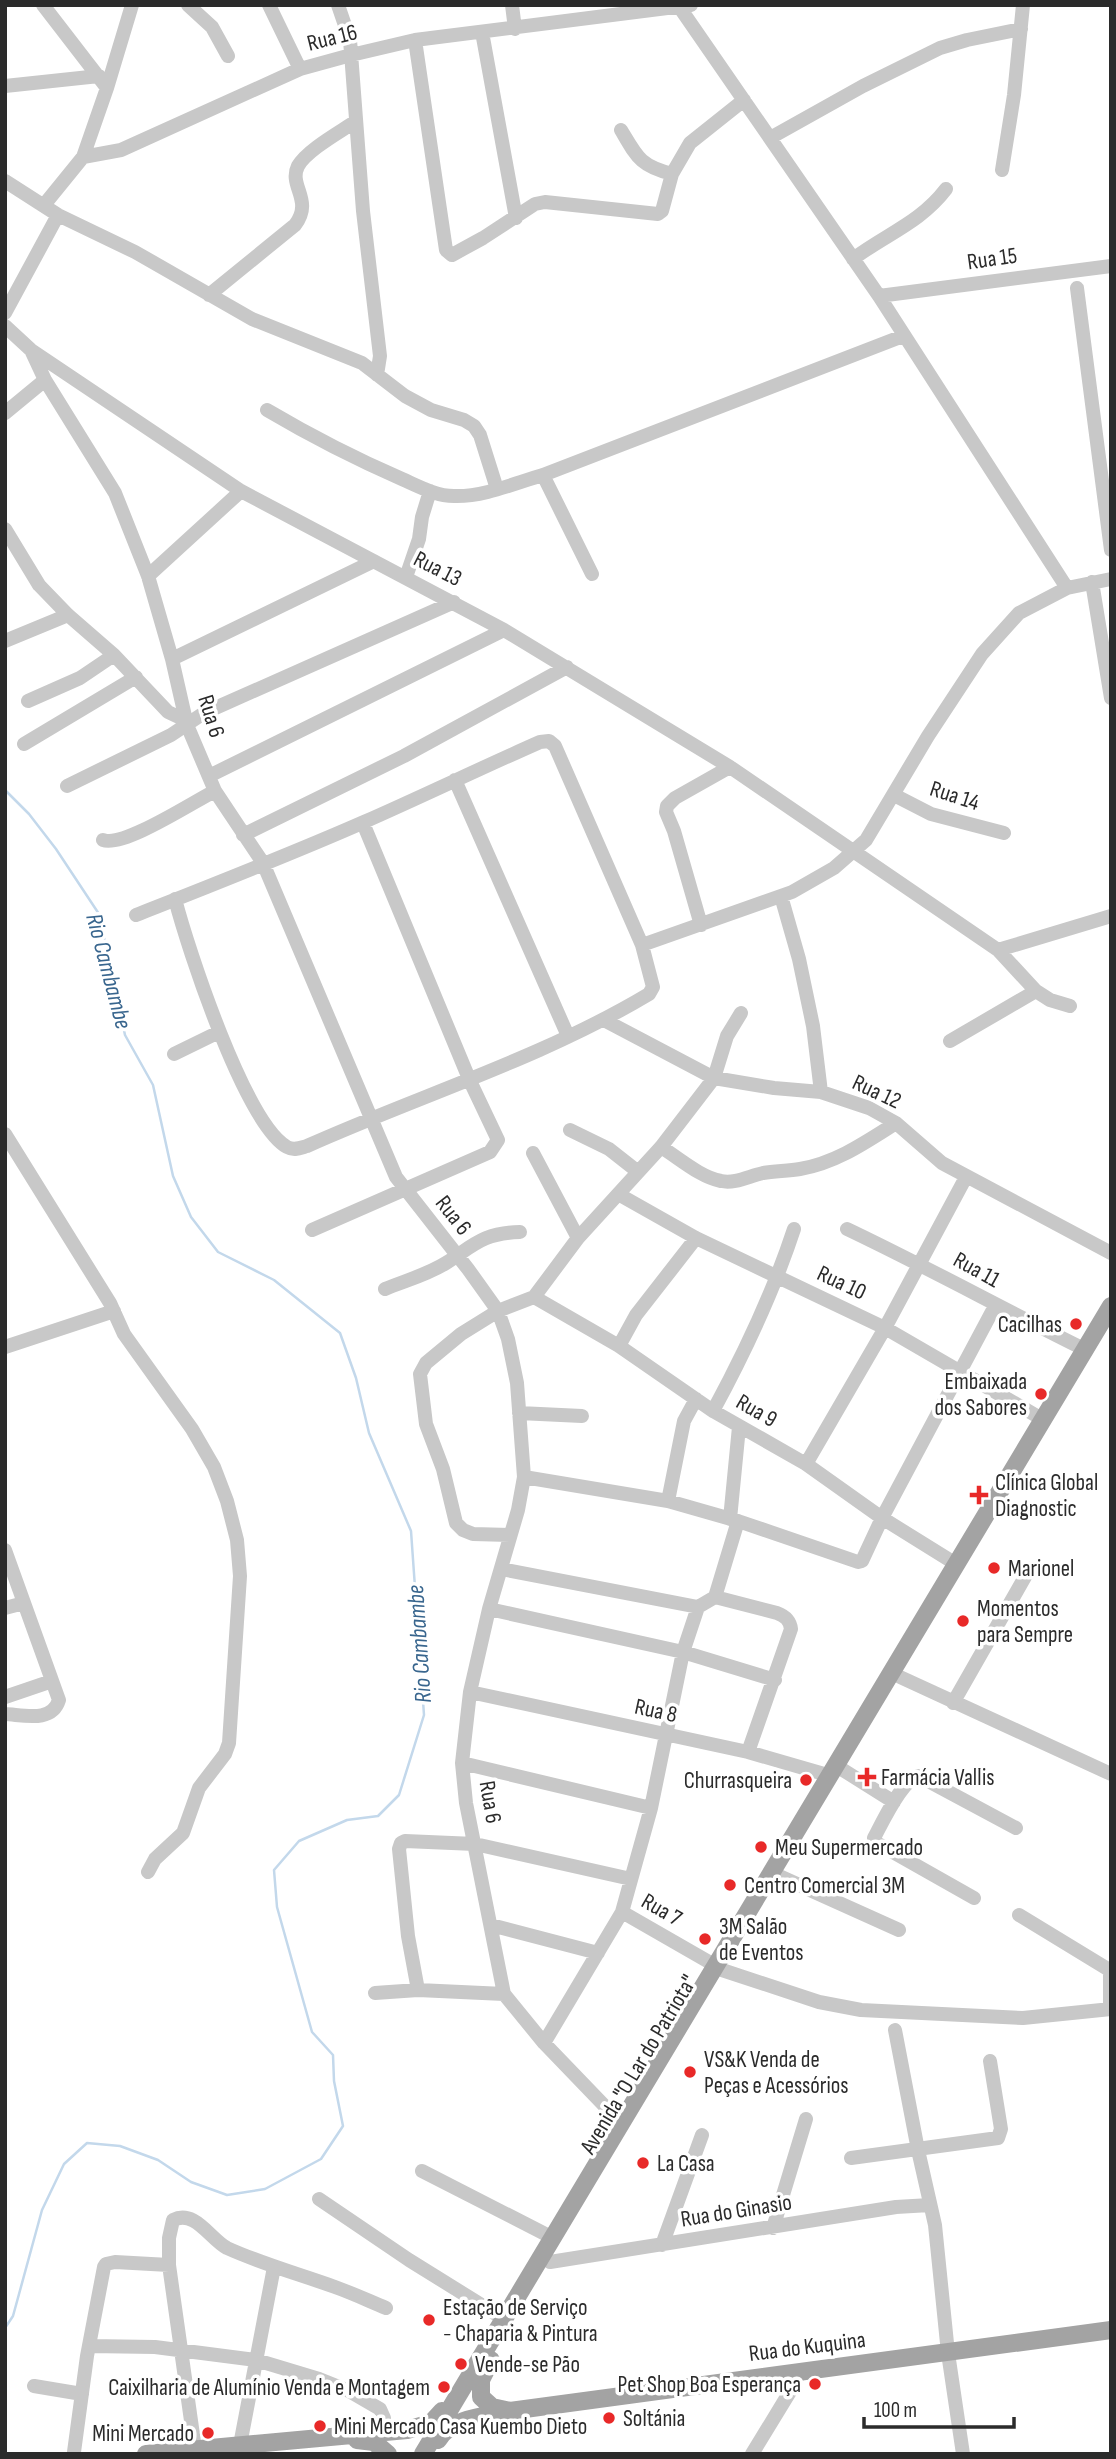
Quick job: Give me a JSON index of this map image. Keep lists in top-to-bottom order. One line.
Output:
{"streets":{"main road":["Avenida \"O Lar do Patriota\"","Rua do Kuquina"],"street":["Rua 16","Rua 15","Rua 13","Rua 6","Rua 14","Rua 12","Rua 11","Rua 10","Rua 9","Rua 8","Rua 7","Rua do Ginasio"]},"crossings":[["Rua 13","Rua 6"],["Rua 6","Rua 8"],["Rua 6","Avenida \"O Lar do Patriota\""],["Rua 11","Avenida \"O Lar do Patriota\""],["Rua 10","Avenida \"O Lar do Patriota\""],["Rua 9","Avenida \"O Lar do Patriota\""],["Rua 8","Avenida \"O Lar do Patriota\""],["Rua 7","Avenida \"O Lar do Patriota\""],["Avenida \"O Lar do Patriota\"","Rua do Ginasio"],["Avenida \"O Lar do Patriota\"","Rua do Kuquina"]],"water":["Rio Cambambe"],"places":{"other":["Cacilhas","Embaixada dos Sabores","Marionel","Momentos para Sempre","Churrasqueira","Meu Supermercado","Centro Comercial 3M","3M Salão de Eventos","VS&K Venda de Peças e Acessórios","La Casa","Estação de Serviço - Chaparia & Pintura","Vende-se Pão","Pet Shop Boa Esperança","Caixilharia de Alumínio Venda e Montagem","Soltánia","Mini Mercado Casa Kuembo Dieto","Mini Mercado"],"health":["Clínica Global Diagnostic","Farmácia Vallis"]},"scale_bar":"100 m"}
